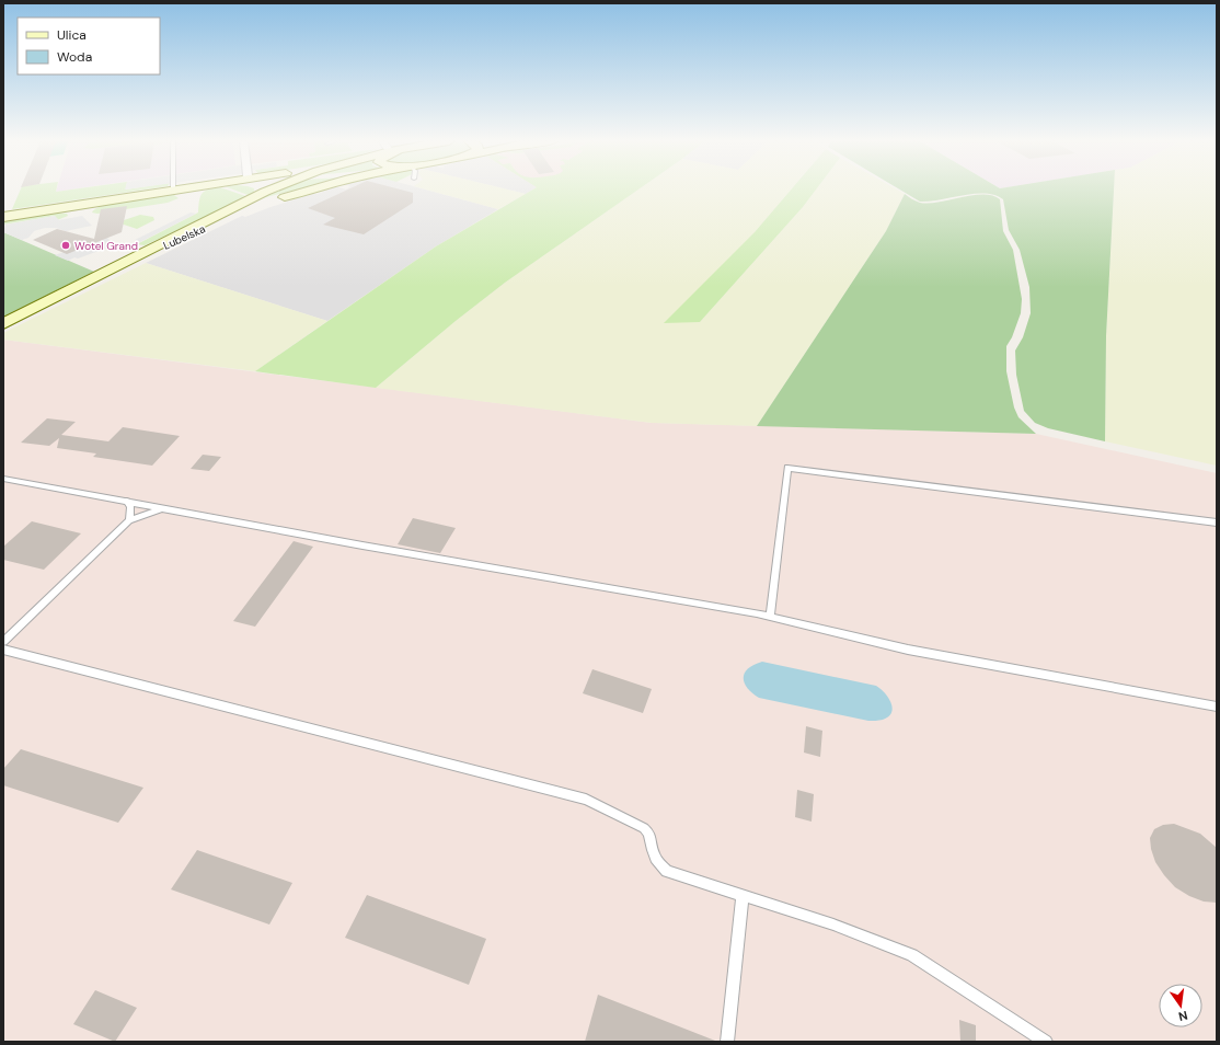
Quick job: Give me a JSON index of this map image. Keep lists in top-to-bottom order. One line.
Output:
{"streets":{"main road":["Lubelska"]},"places":["Wotel Grand"],"legend":["Ulica","Woda"],"north":"bottom"}
